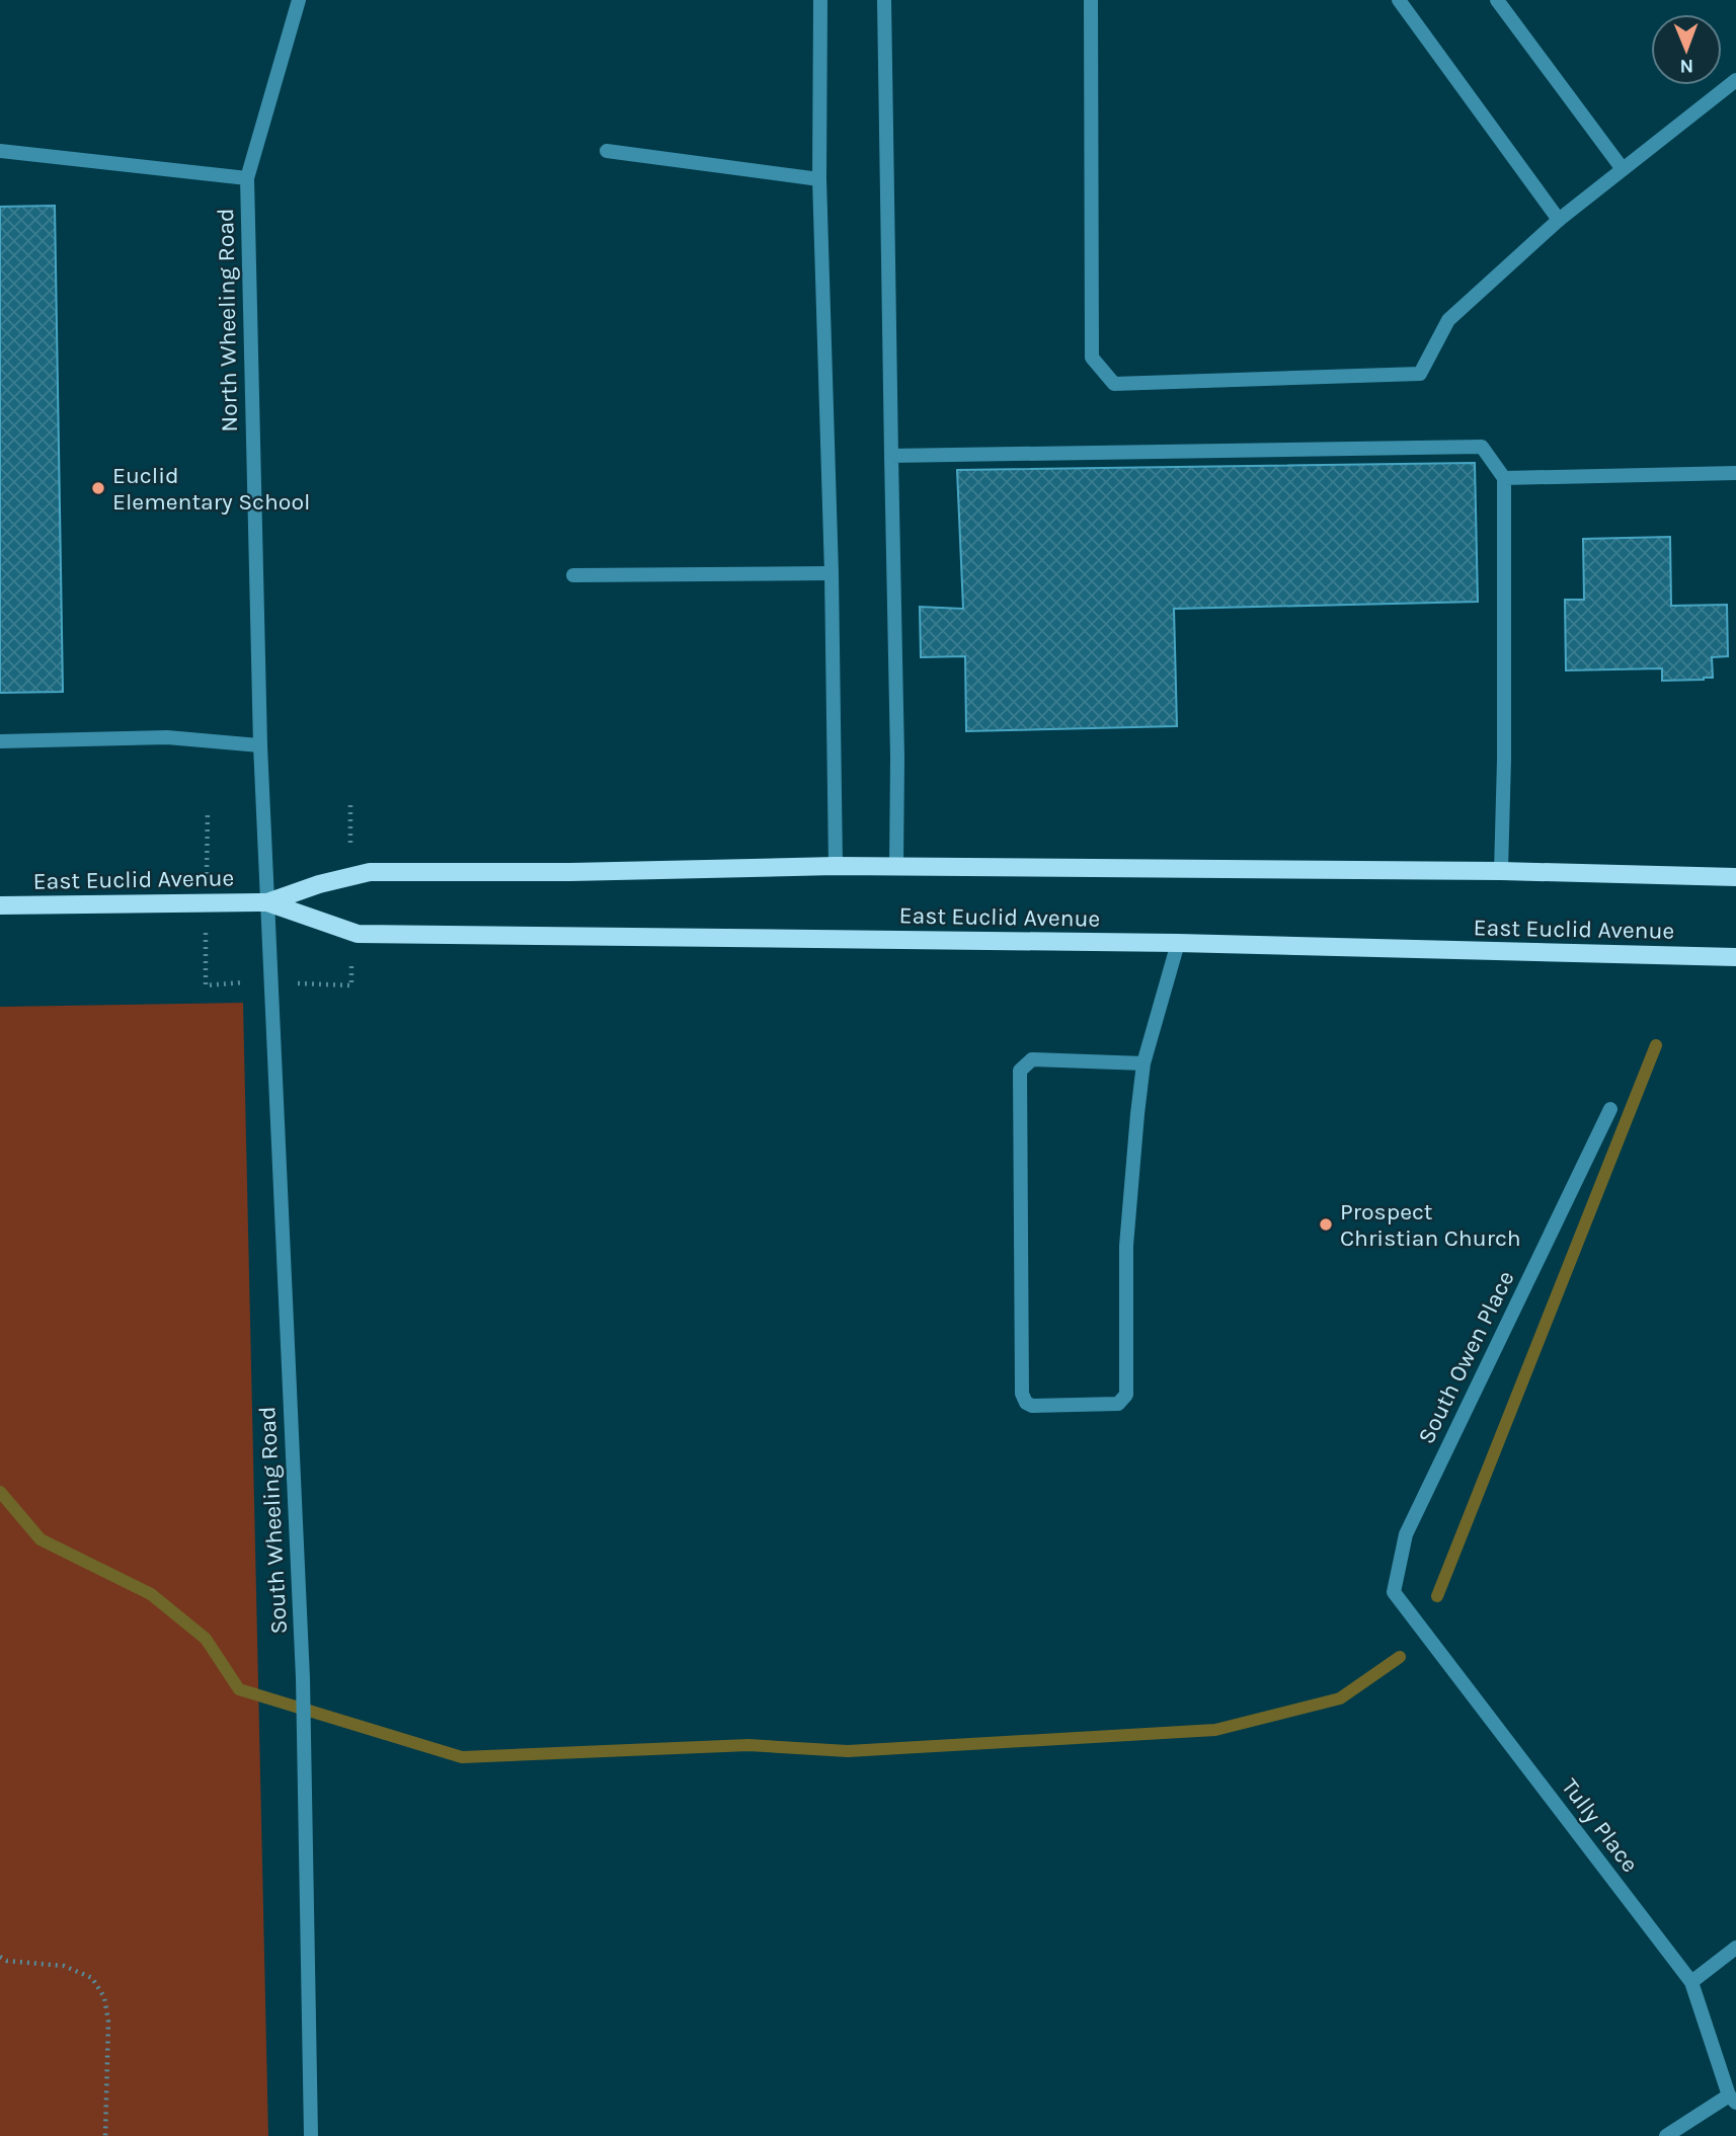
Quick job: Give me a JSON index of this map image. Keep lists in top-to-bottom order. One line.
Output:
{"streets":{"main road":["East Euclid Avenue"],"street":["North Wheeling Road","South Owen Place","South Wheeling Road","Tully Place"]},"crossings":[["North Wheeling Road","East Euclid Avenue"],["North Wheeling Road","South Wheeling Road"],["East Euclid Avenue","South Wheeling Road"],["South Owen Place","Tully Place"]],"places":["Euclid Elementary School","Prospect Christian Church"],"north":"bottom"}
